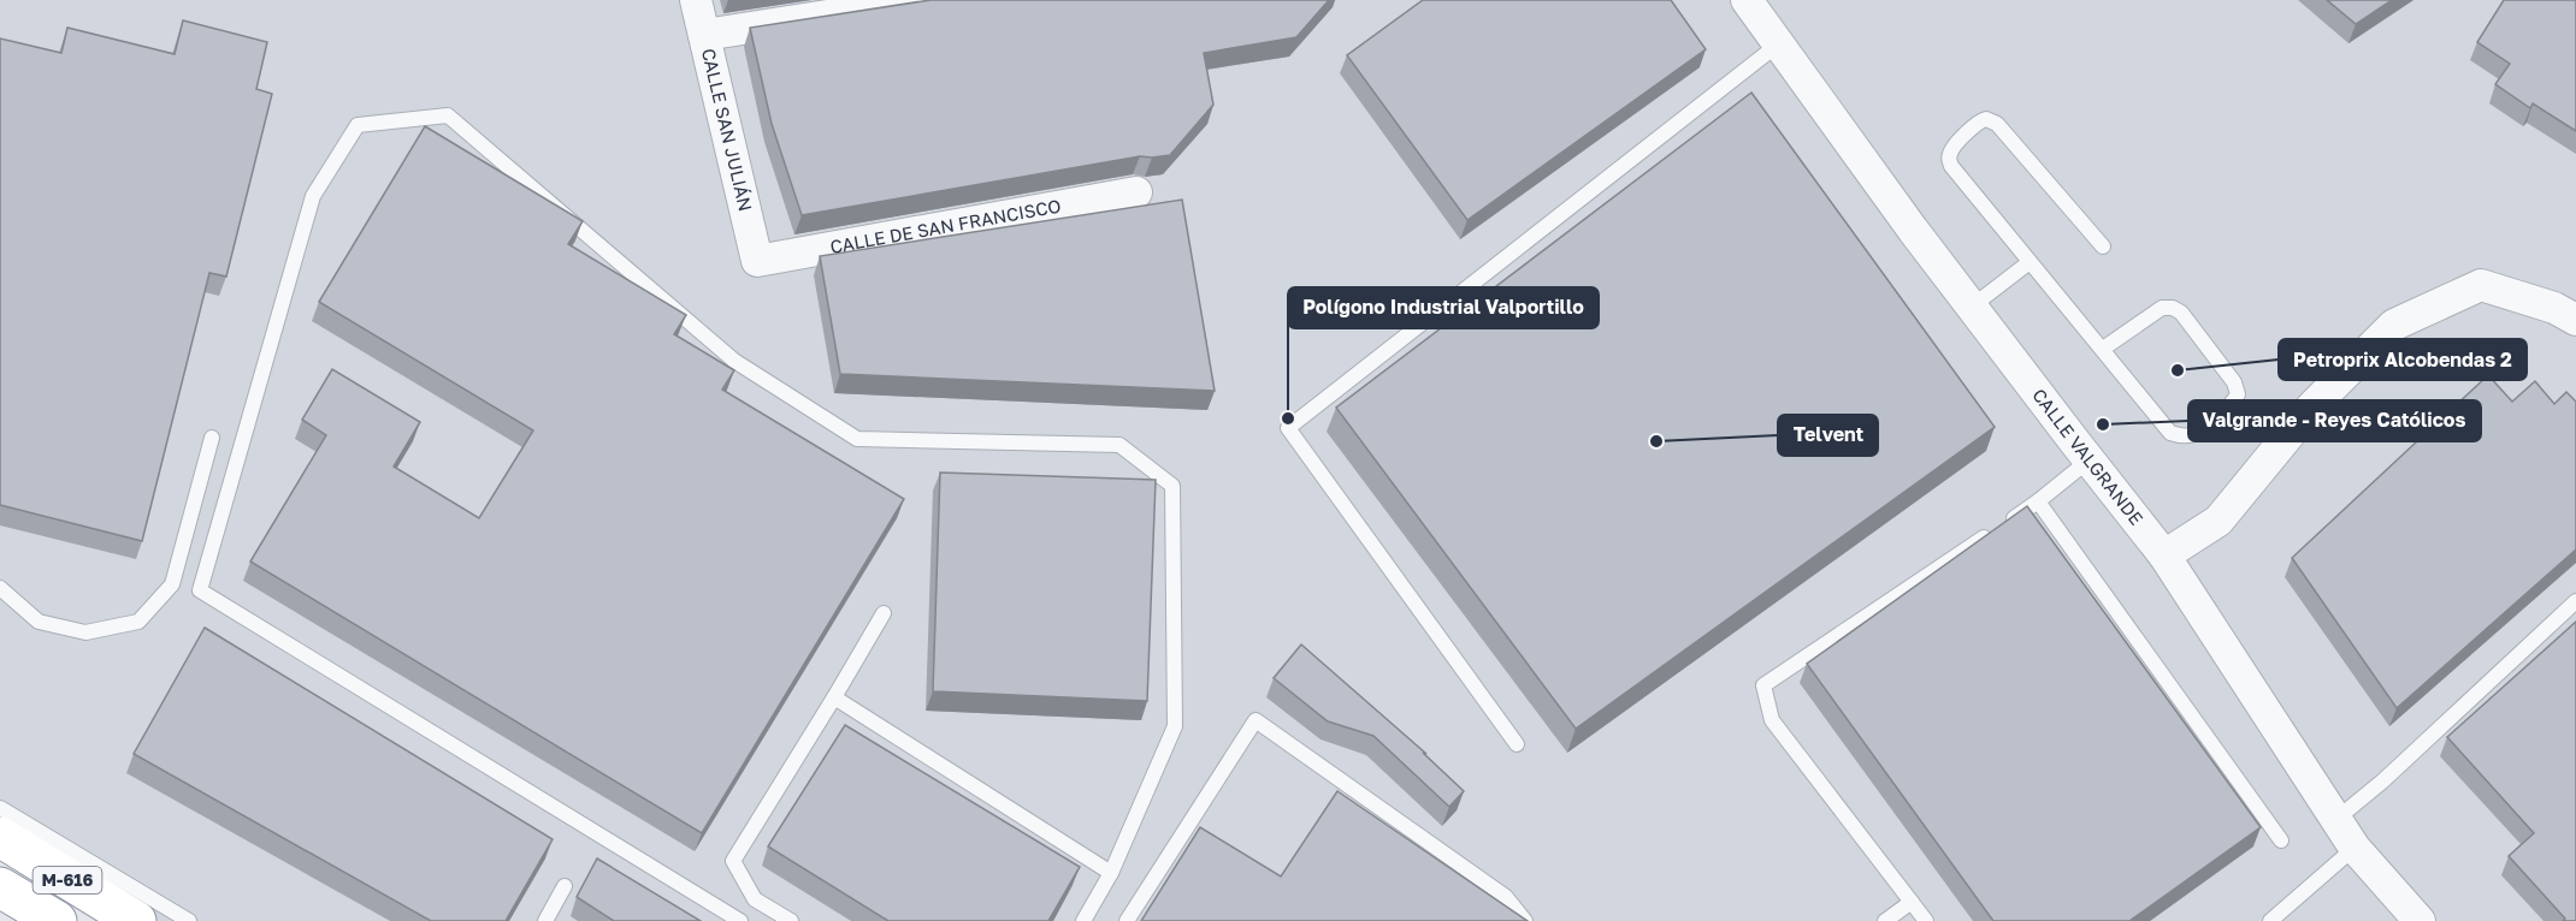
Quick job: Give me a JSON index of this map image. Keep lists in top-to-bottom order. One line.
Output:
{"streets":{"highway":["M-616"],"street":["CALLE SAN JULIÁN","CALLE DE SAN FRANCISCO","CALLE VALGRANDE"]},"crossings":[["CALLE SAN JULIÁN","CALLE DE SAN FRANCISCO"]],"places":["Petroprix Alcobendas 2","Polígono Industrial Valportillo","Valgrande - Reyes Católicos","Telvent"]}
